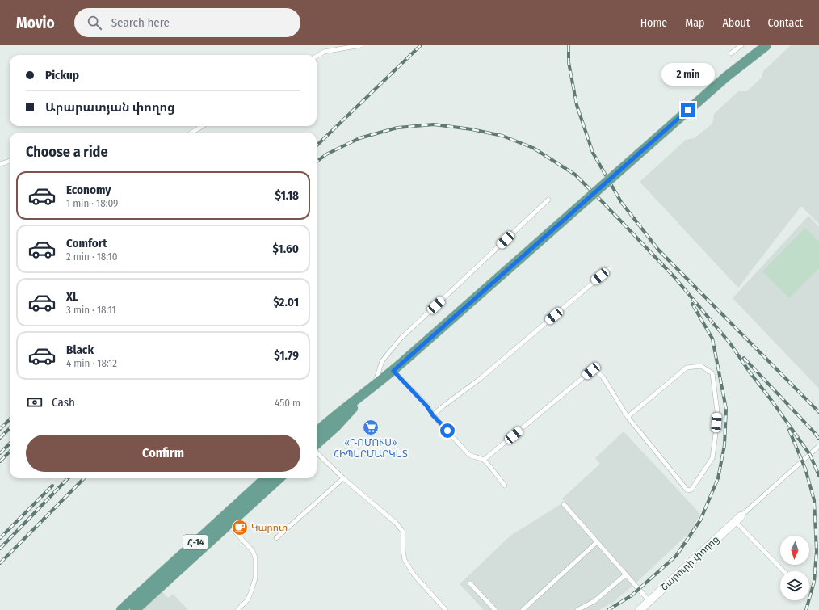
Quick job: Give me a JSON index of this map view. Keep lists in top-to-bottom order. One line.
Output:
{"streets":{"main road":["Հ-14"],"street":["Շարուրի փողոց"]},"places":{"supermarket":["«ԴՈՄՈՒՍ» ՀԻՊԵՐՄԱՐԿԵՏ"],"cafe":["Կարոտ"]},"north":"bottom","page":{"header":"Movio","search":"Search here","nav":["Home","Map","About","Contact"],"banner":["Pickup","Արարատյան փողոց"],"bubble":"2 min","heading":"Choose a ride","list":[{"name":"Economy","note":"1 min · 18:09","value":"$1.18"},{"name":"Comfort","note":"2 min · 18:10","value":"$1.60"},{"name":"XL","note":"3 min · 18:11","value":"$2.01"},{"name":"Black","note":"4 min · 18:12","value":"$1.79"}],"pay":["Cash","450 m"],"buttons":"Confirm"}}
